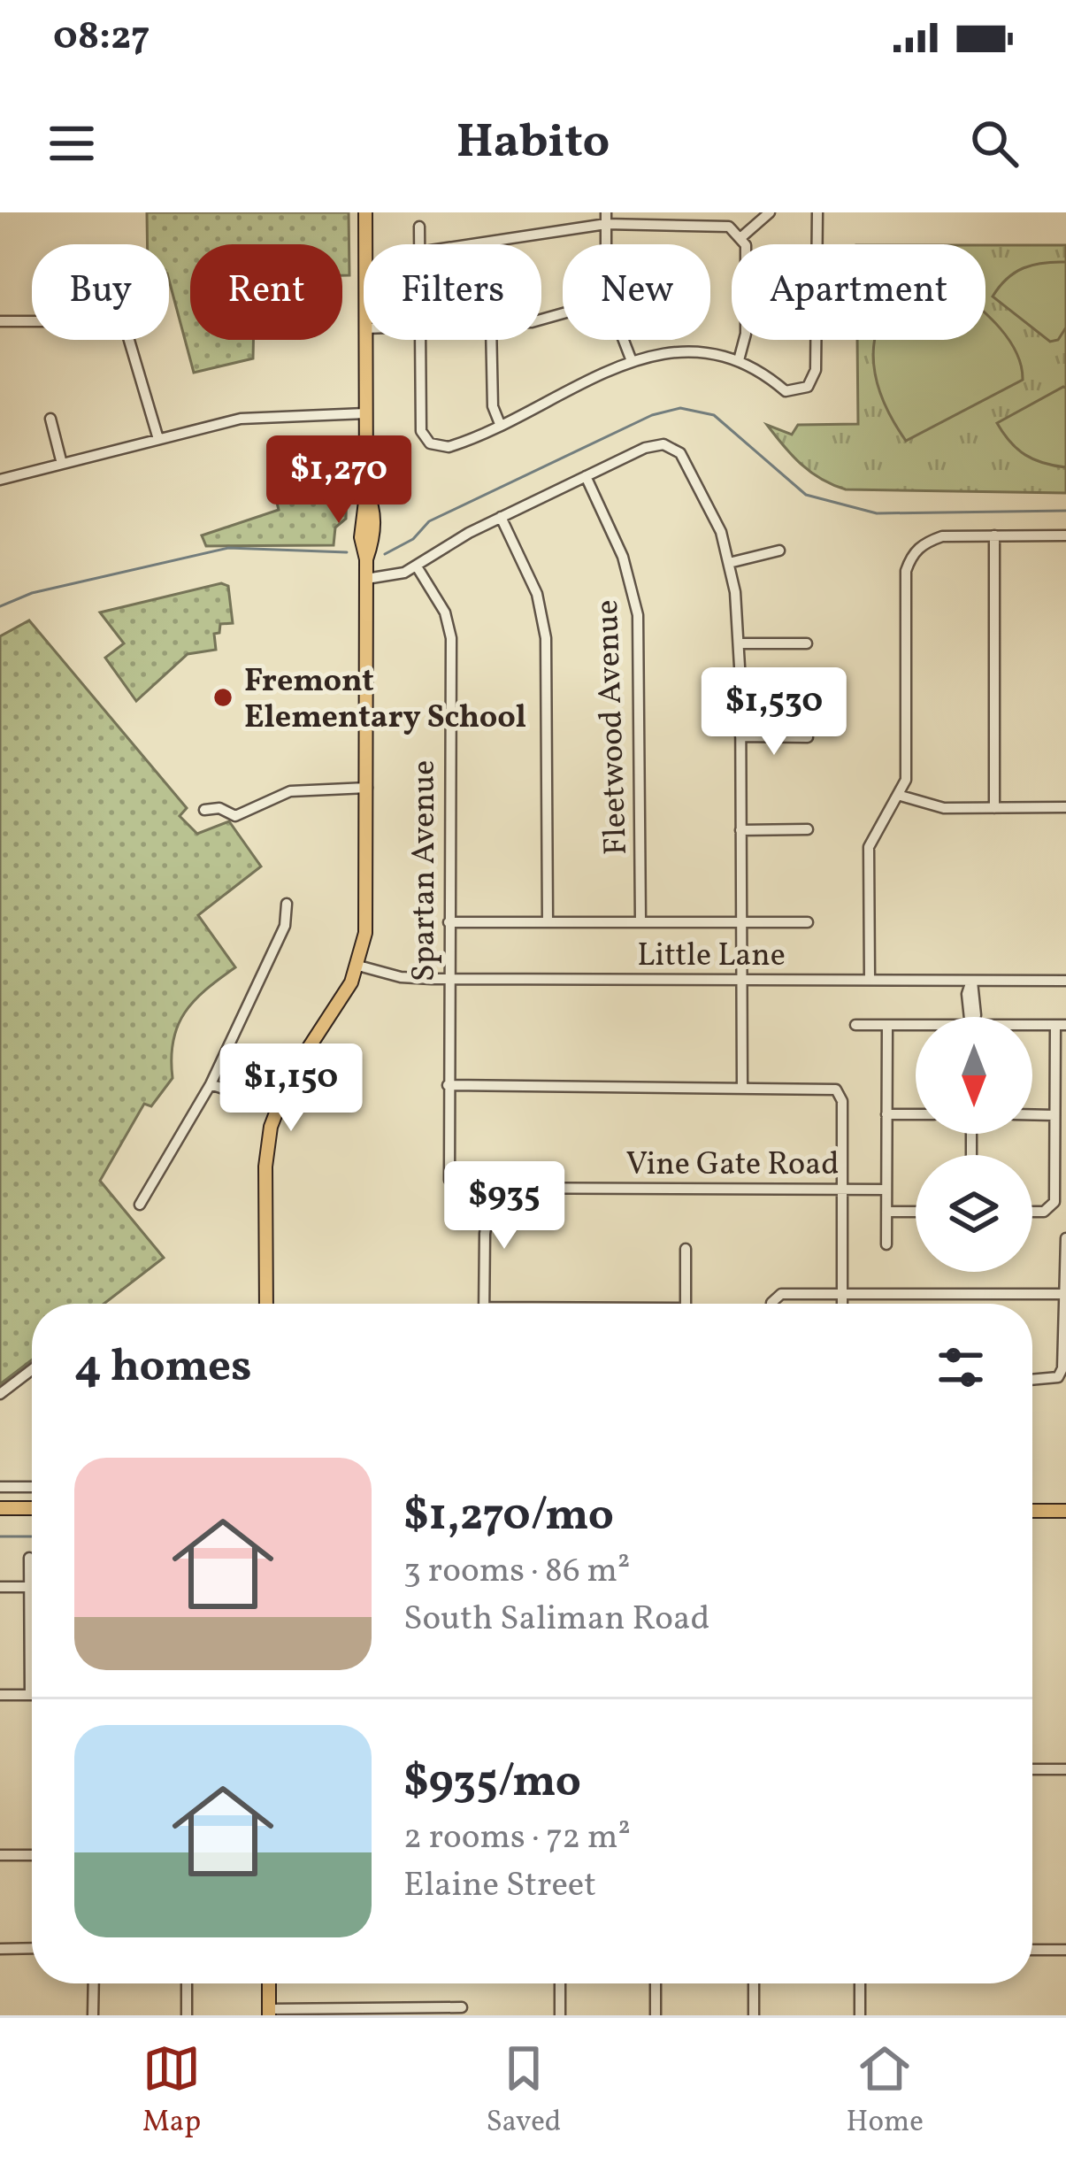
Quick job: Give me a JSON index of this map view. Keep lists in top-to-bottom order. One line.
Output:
{"streets":{"street":["Fleetwood Avenue","Spartan Avenue","Little Lane","Vine Gate Road"]},"crossings":[["Spartan Avenue","Little Lane"],["Spartan Avenue","Vine Gate Road"]],"places":["Fremont Elementary School"],"north":"bottom","page":{"status":"08:27","header":"Habito","chip":["Buy","Rent","Filters","New","Apartment"],"price":["$1,270","$1,530","$1,150","$935"],"heading":"4 homes","list":[{"name":"$1,270/mo","note":"3 rooms · 86 m² · South Saliman Road"},{"name":"$935/mo","note":"2 rooms · 72 m² · Elaine Street"}],"tabs":["Map","Saved","Home"]}}
